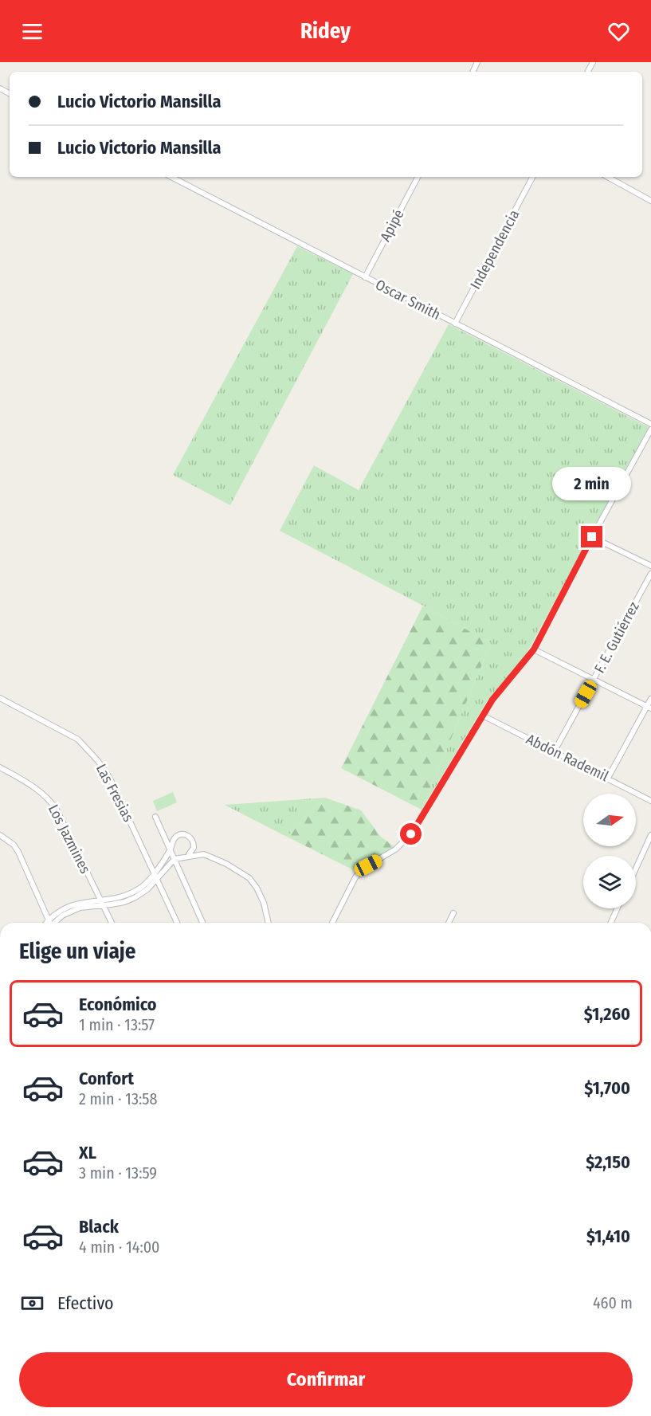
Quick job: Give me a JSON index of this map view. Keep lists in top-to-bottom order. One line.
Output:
{"streets":{"street":["Apipé","Independencia","Oscar Smith","F. E. Gutiérrez","Abdón Rademil","Las Fresias","Los Jazmines"]},"crossings":[["Apipé","Oscar Smith"],["Independencia","Oscar Smith"],["F. E. Gutiérrez","Abdón Rademil"]],"north":"right","page":{"header":"Ridey","banner":["Lucio Victorio Mansilla","Lucio Victorio Mansilla"],"bubble":"2 min","heading":"Elige un viaje","list":[{"name":"Económico","note":"1 min · 13:57","value":"$1,260"},{"name":"Confort","note":"2 min · 13:58","value":"$1,700"},{"name":"XL","note":"3 min · 13:59","value":"$2,150"},{"name":"Black","note":"4 min · 14:00","value":"$1,410"}],"pay":["Efectivo","460 m"],"buttons":"Confirmar"}}
